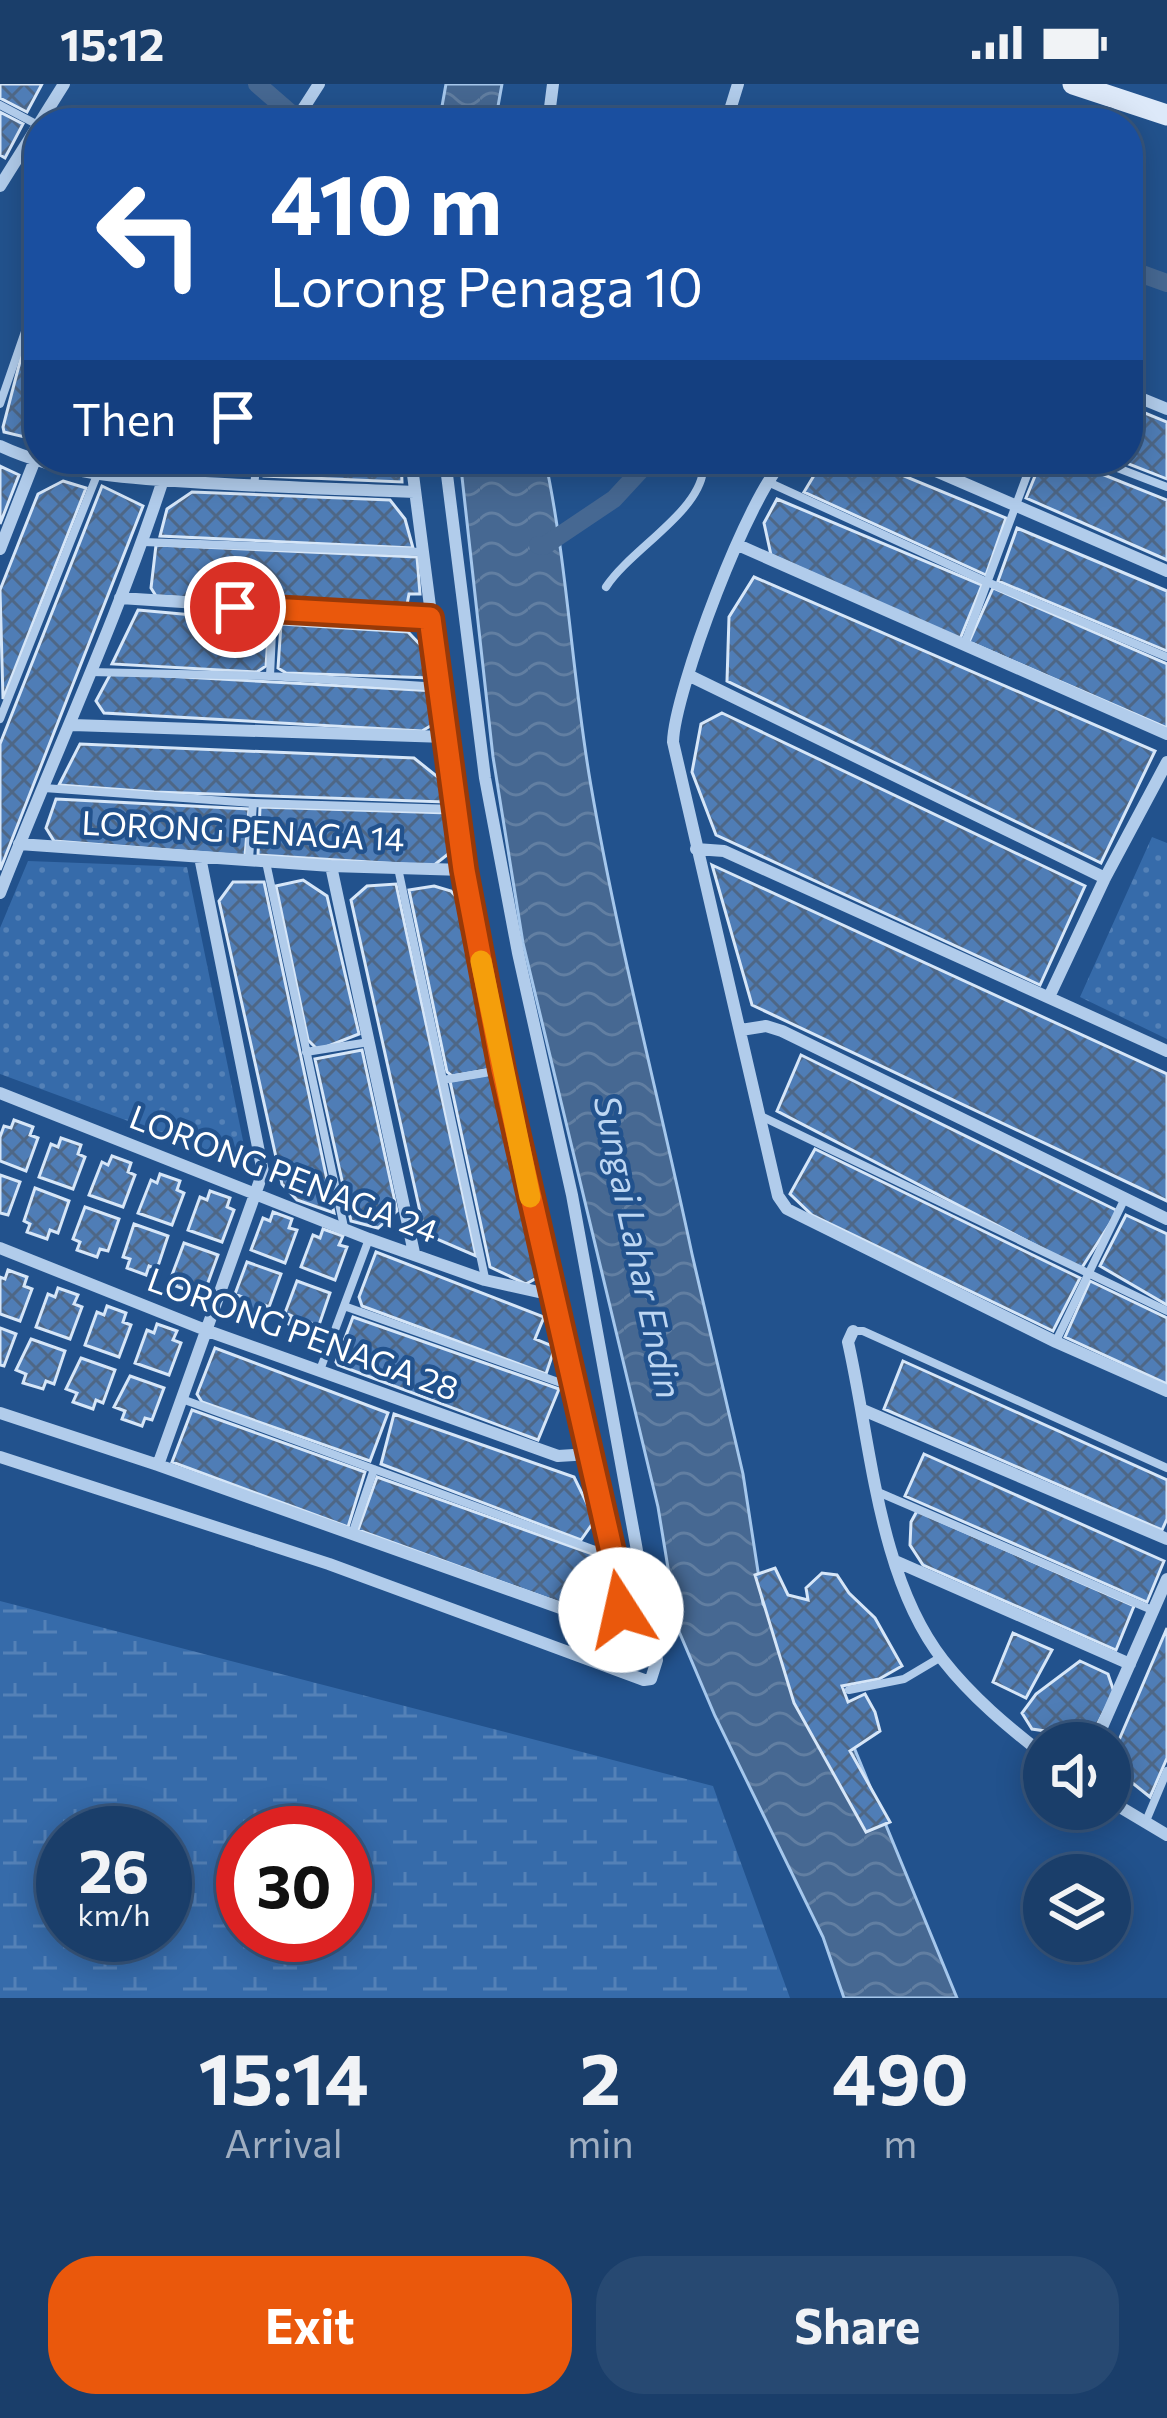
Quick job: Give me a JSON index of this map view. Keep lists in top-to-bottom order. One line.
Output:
{"streets":{"street":["LORONG PENAGA 14","LORONG PENAGA 24","LORONG PENAGA 28"]},"water":["Sungai Lahar Endin"],"page":{"status":"15:12","turn":["410 m","Lorong Penaga 10"],"then":"Then","speed":"26 km/h","limit":"30","eta":["15:14","Arrival","2","min","490","m"],"buttons":["Exit","Share"]}}
